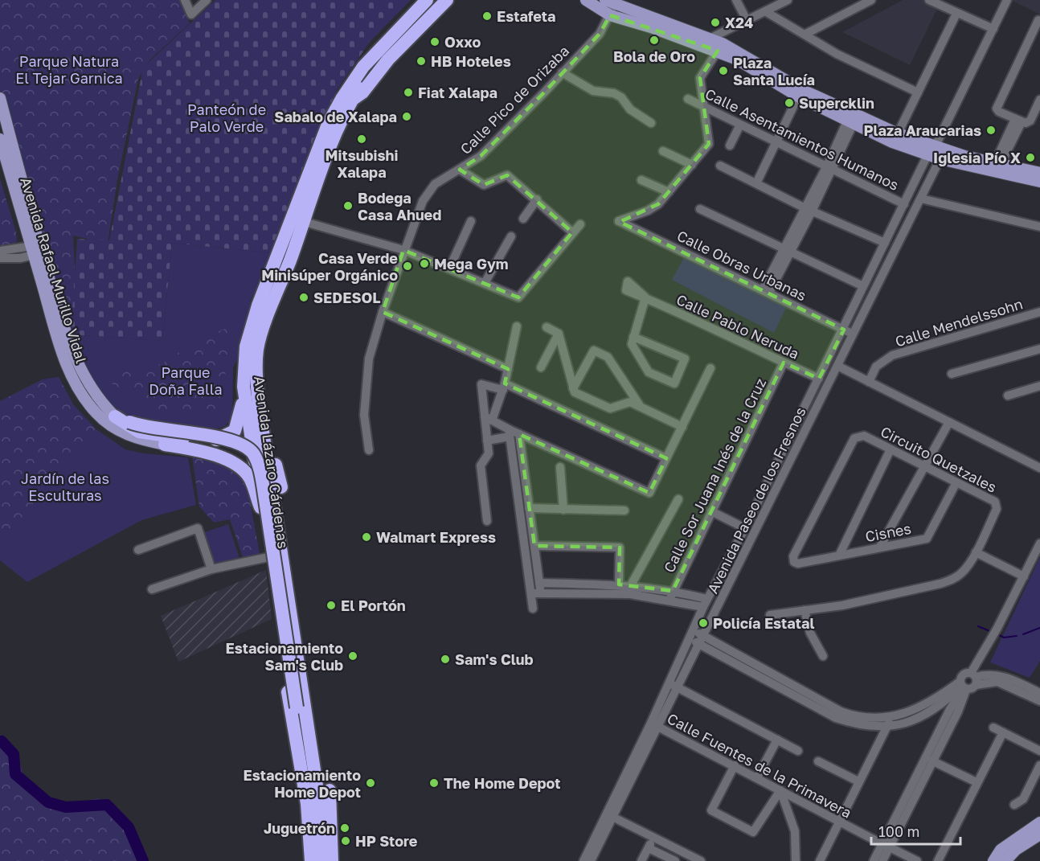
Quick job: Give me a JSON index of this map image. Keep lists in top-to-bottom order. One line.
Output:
{"streets":{"highway":["Avenida Lázaro Cárdenas"],"main road":["Avenida Rafael Murillo Vidal"],"street":["Calle Pico de Orizaba","Calle Asentamientos Humanos","Calle Obras Urbanas","Calle Mendelssohn","Calle Pablo Neruda","Circuito Quetzales","Calle Sor Juana Inés de la Cruz","Avenida Paseo de los Fresnos","Cisnes","Calle Fuentes de la Primavera"]},"crossings":[["Calle Asentamientos Humanos","Avenida Paseo de los Fresnos"],["Calle Obras Urbanas","Avenida Paseo de los Fresnos"],["Calle Pablo Neruda","Calle Sor Juana Inés de la Cruz"],["Calle Pablo Neruda","Avenida Paseo de los Fresnos"],["Circuito Quetzales","Cisnes"],["Avenida Paseo de los Fresnos","Calle Fuentes de la Primavera"]],"parks":["Parque Natura El Tejar Garnica","Panteón de Palo Verde","Parque Doña Falla","Jardín de las Esculturas"],"places":["Estafeta","X24","Bola de Oro","Oxxo","HB Hoteles","Plaza Santa Lucía","Fiat Xalapa","Supercklin","Sabalo de Xalapa","Plaza Araucarias","Mitsubishi Xalapa","Iglesia Pío X","Bodega Casa Ahued","Mega Gym","Casa Verde Minisúper Orgánico","SEDESOL","Walmart Express","El Portón","Policía Estatal","Estacionamiento Sam's Club","Sam's Club","Estacionamiento Home Depot","The Home Depot","Juguetrón","HP Store"],"scale_bar":"100 m"}
